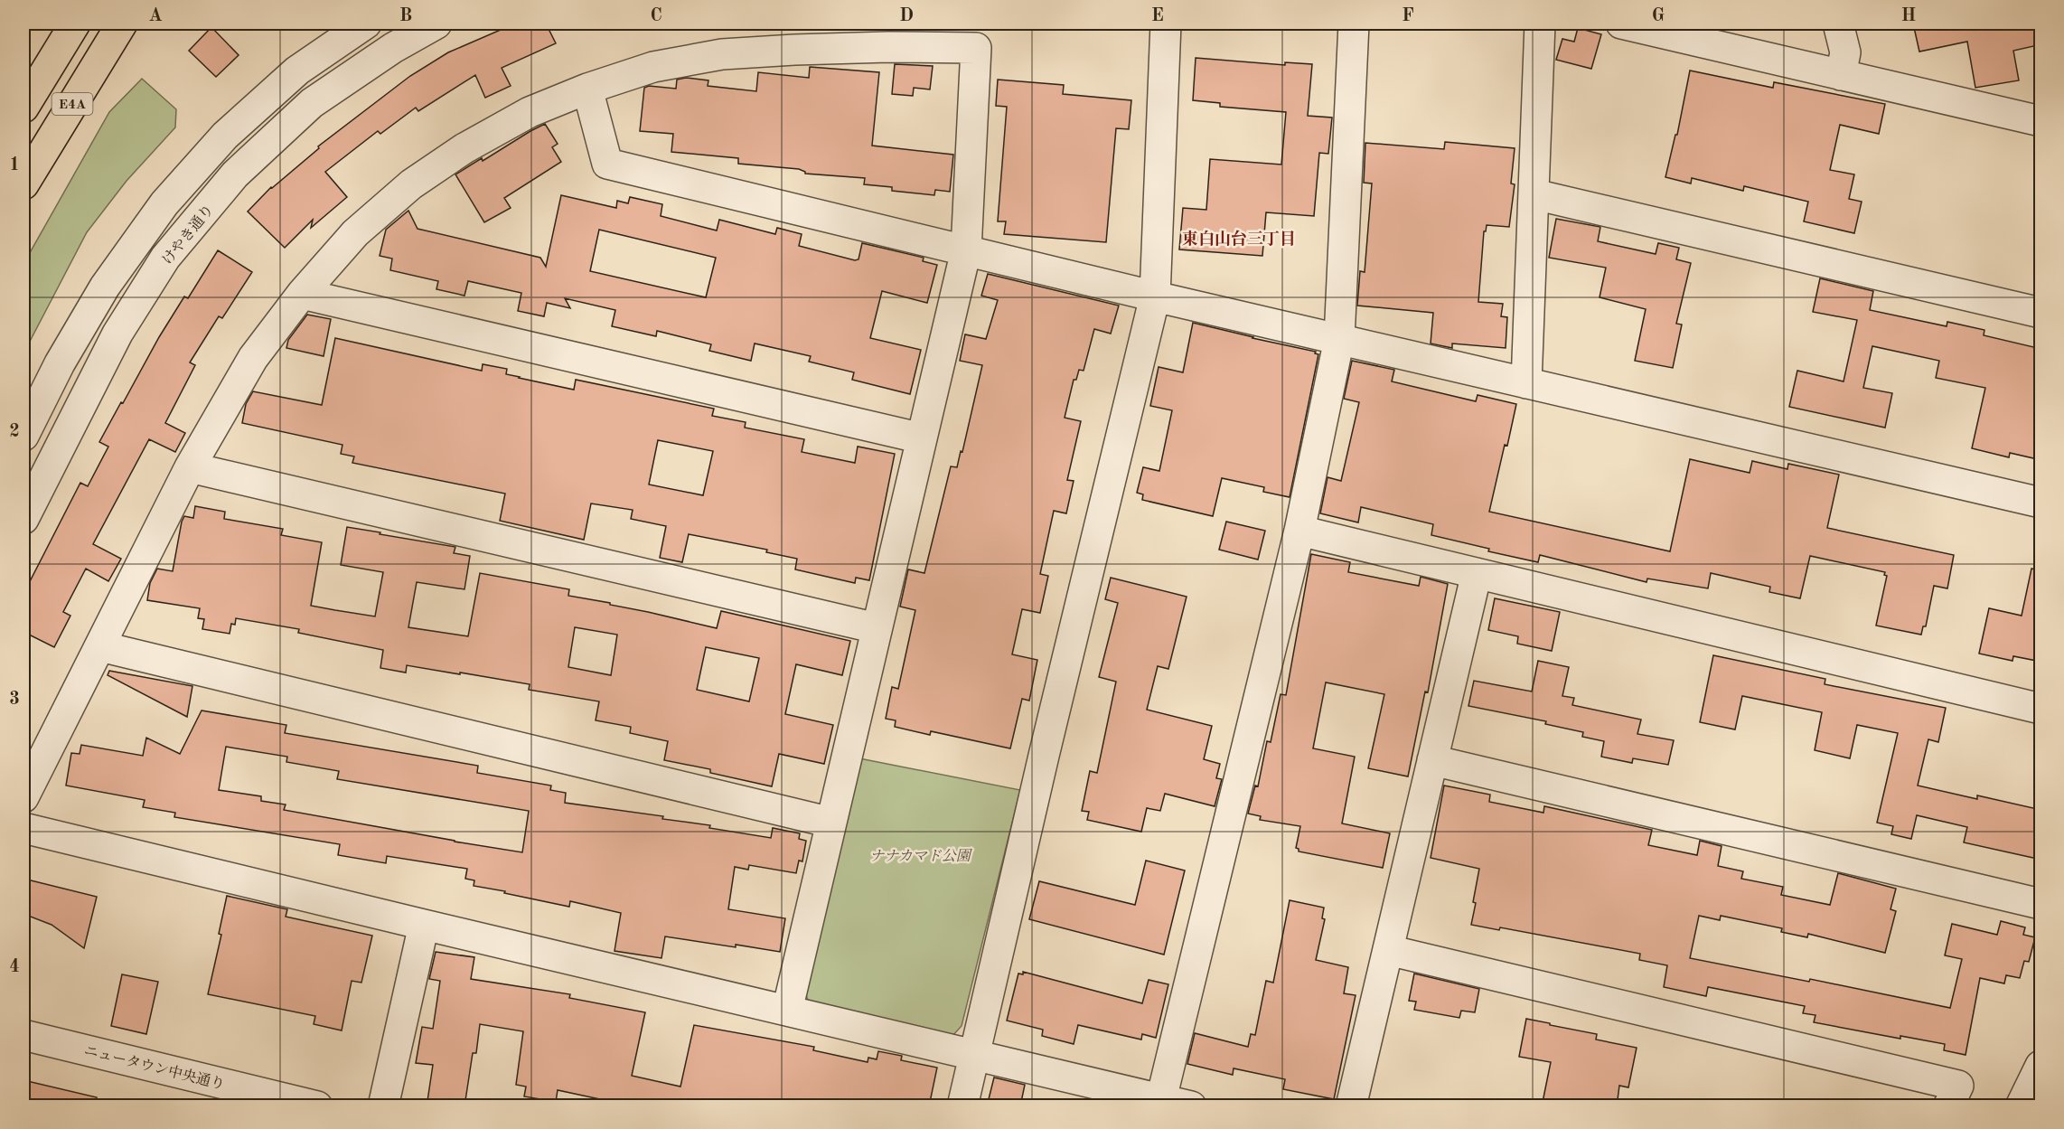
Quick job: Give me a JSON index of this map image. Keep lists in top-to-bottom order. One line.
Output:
{"streets":{"highway":["E4A"],"street":["けやき通り","ニュータウン中央通り"]},"districts":["東白山台三丁目"],"parks":["ナナカマド公園"],"grid":{"columns":["A","B","C","D","E","F","G","H"],"rows":["1","2","3","4"]}}
